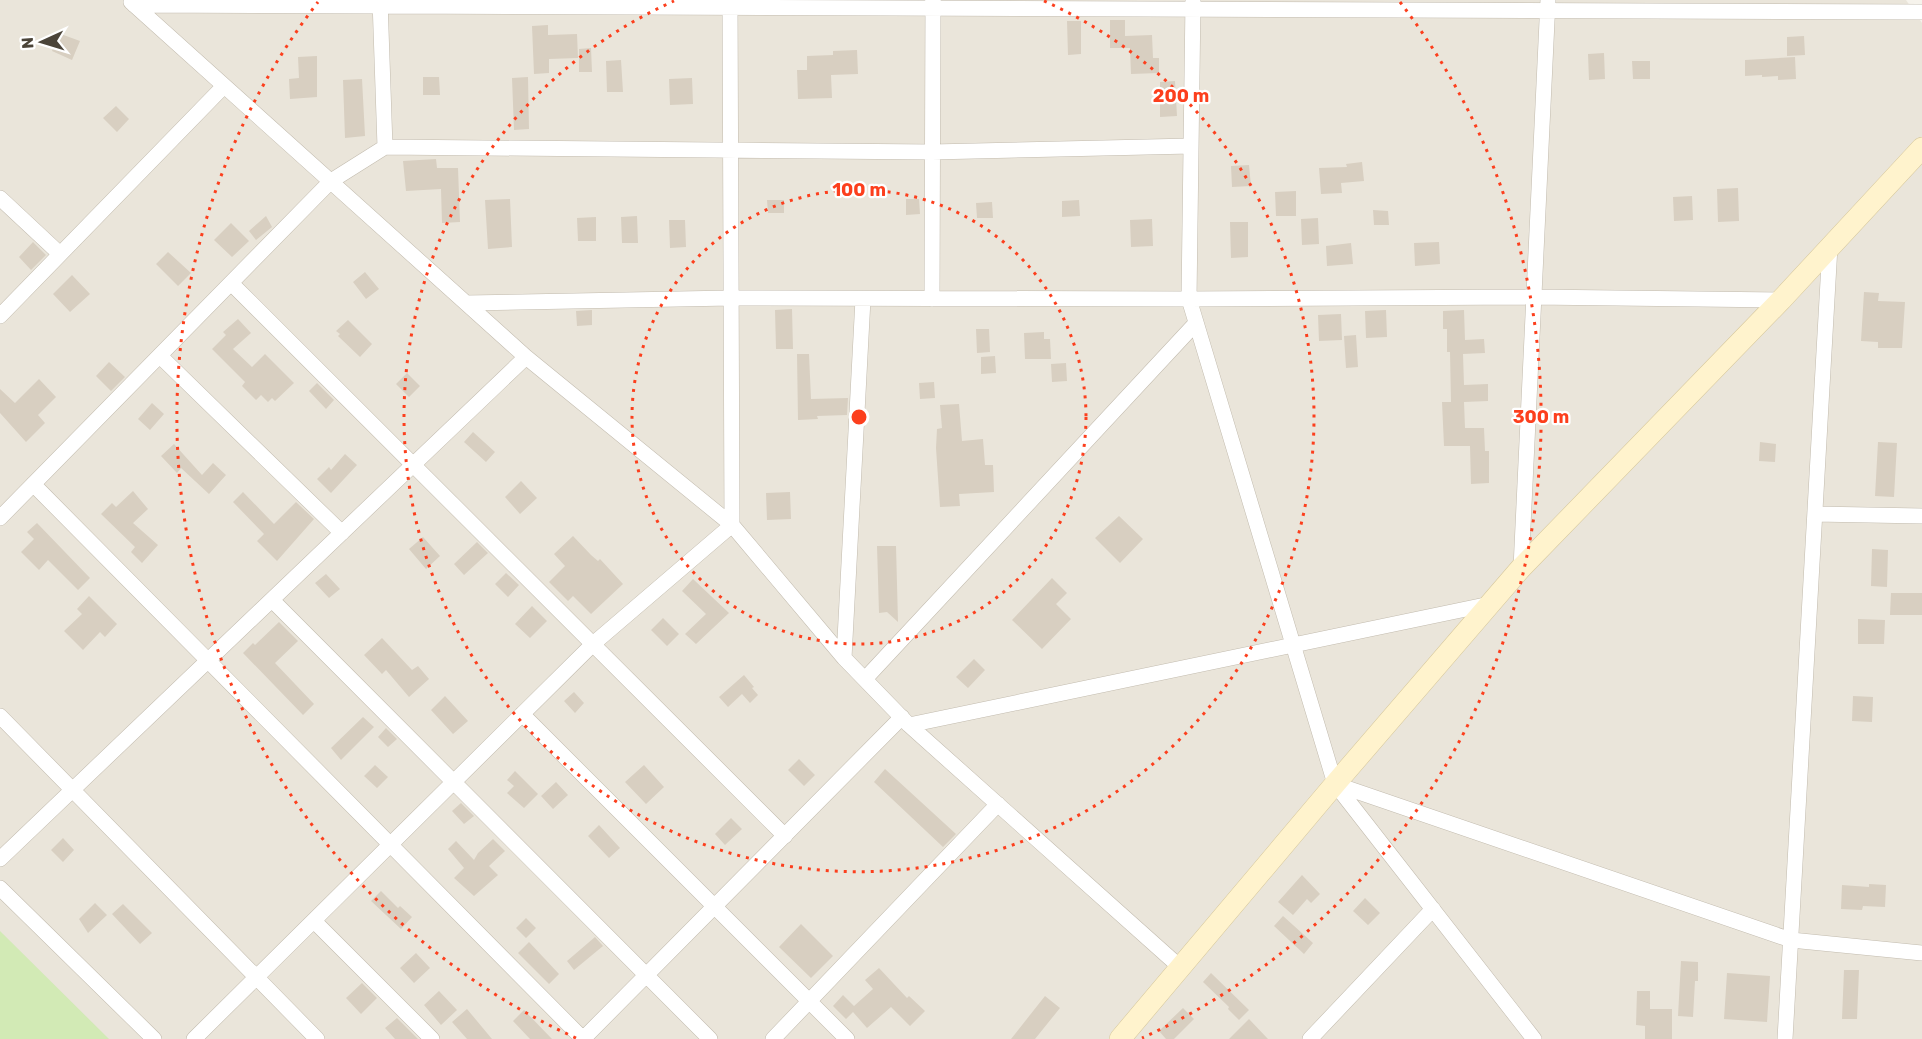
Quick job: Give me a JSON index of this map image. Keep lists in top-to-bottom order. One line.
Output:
{"north":"left","rings":["200 m","100 m","300 m"]}
